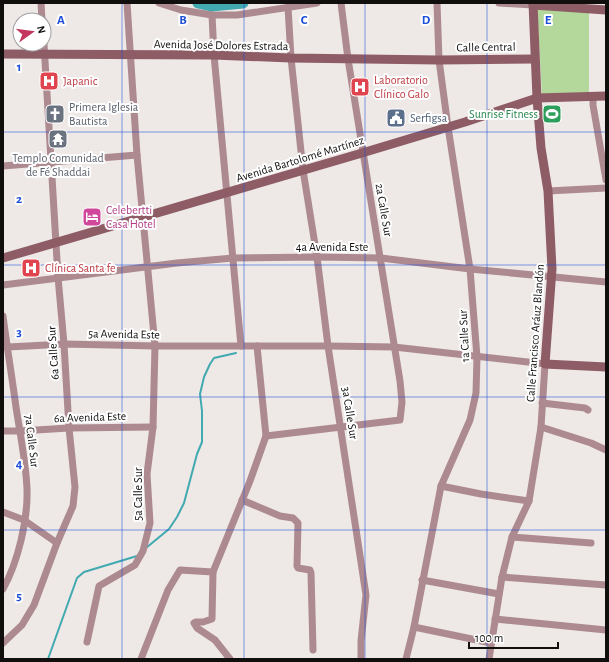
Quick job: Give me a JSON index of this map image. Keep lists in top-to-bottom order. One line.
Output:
{"streets":{"street":["Avenida José Dolores Estrada","Calle Central","Avenida Bartolomé Martínez","2a Calle Sur","4a Avenida Este","Calle Francisco Aráuz Blandón","5a Avenida Este","1a Calle Sur","6a Calle Sur","3a Calle Sur","6a Avenida Este","7a Calle Sur","5a Calle Sur"]},"crossings":[["Avenida José Dolores Estrada","Calle Central"],["Avenida José Dolores Estrada","2a Calle Sur"],["Avenida José Dolores Estrada","1a Calle Sur"],["Avenida José Dolores Estrada","6a Calle Sur"],["Avenida José Dolores Estrada","3a Calle Sur"],["Avenida José Dolores Estrada","5a Calle Sur"],["Calle Central","Calle Francisco Aráuz Blandón"],["Calle Central","1a Calle Sur"],["Avenida Bartolomé Martínez","2a Calle Sur"],["Avenida Bartolomé Martínez","Calle Francisco Aráuz Blandón"],["Avenida Bartolomé Martínez","1a Calle Sur"],["Avenida Bartolomé Martínez","6a Calle Sur"],["Avenida Bartolomé Martínez","3a Calle Sur"],["Avenida Bartolomé Martínez","5a Calle Sur"],["2a Calle Sur","4a Avenida Este"],["2a Calle Sur","5a Avenida Este"],["2a Calle Sur","3a Calle Sur"],["4a Avenida Este","Calle Francisco Aráuz Blandón"],["4a Avenida Este","1a Calle Sur"],["4a Avenida Este","6a Calle Sur"],["4a Avenida Este","3a Calle Sur"],["4a Avenida Este","5a Calle Sur"],["Calle Francisco Aráuz Blandón","5a Avenida Este"],["5a Avenida Este","1a Calle Sur"],["5a Avenida Este","6a Calle Sur"],["5a Avenida Este","3a Calle Sur"],["5a Avenida Este","7a Calle Sur"],["5a Avenida Este","5a Calle Sur"],["6a Calle Sur","6a Avenida Este"],["6a Avenida Este","7a Calle Sur"],["6a Avenida Este","5a Calle Sur"]],"places":{"hospital":["Japanic","Laboratorio Clínico Galo","Clínica Santa fe"],"church":["Primera Iglesia Bautista"],"sports":["Sunrise Fitness"],"public building":["Serfigsa"],"temple":["Templo Comunidad de Fé Shaddai"],"hotel":["Celebertti Casa Hotel"]},"scale_bar":"100 m","north":"right","grid":{"columns":["A","B","C","D","E"],"rows":["1","2","3","4","5"]}}
